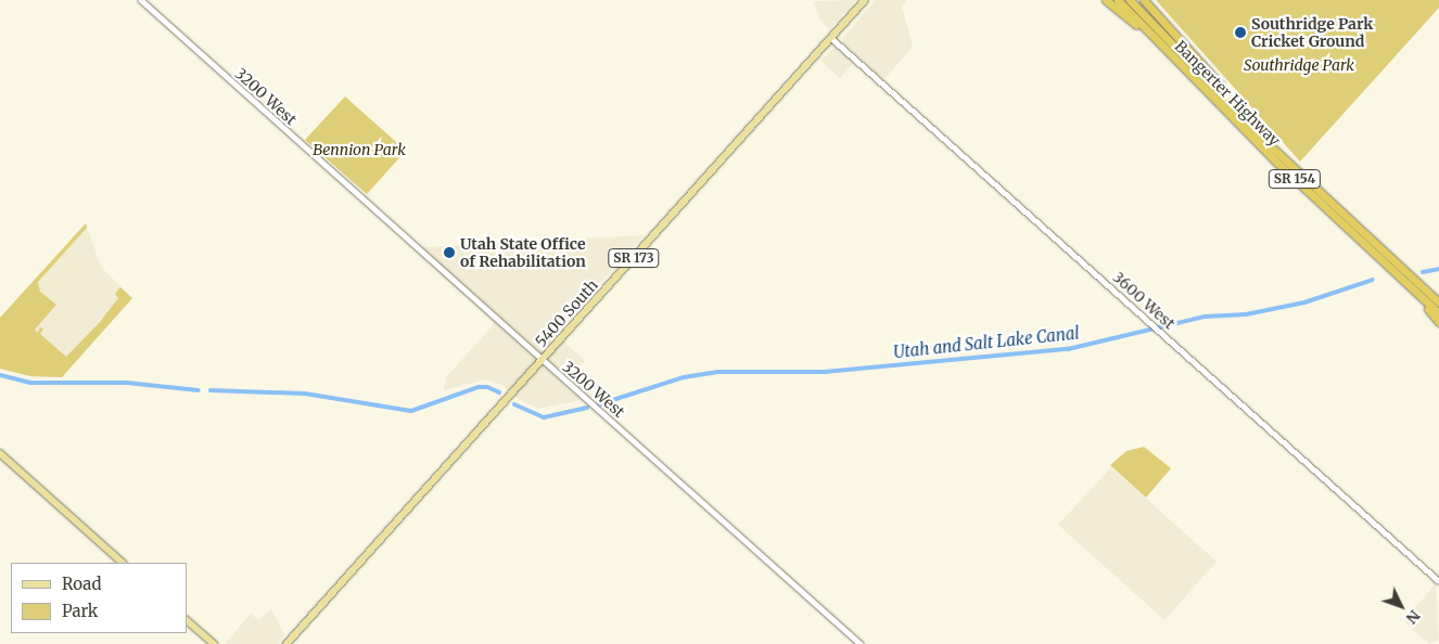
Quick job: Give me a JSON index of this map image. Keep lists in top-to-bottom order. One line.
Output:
{"streets":{"highway":["Bangerter Highway","SR 154"],"main road":["SR 173","5400 South"],"street":["3200 West","3600 West"]},"crossings":[["3200 West","5400 South"],["3600 West","5400 South"]],"water":["Utah and Salt Lake Canal"],"parks":["Southridge Park","Bennion Park"],"places":["Southridge Park Cricket Ground","Utah State Office of Rehabilitation"],"legend":["Road","Park"],"north":"bottom right"}
